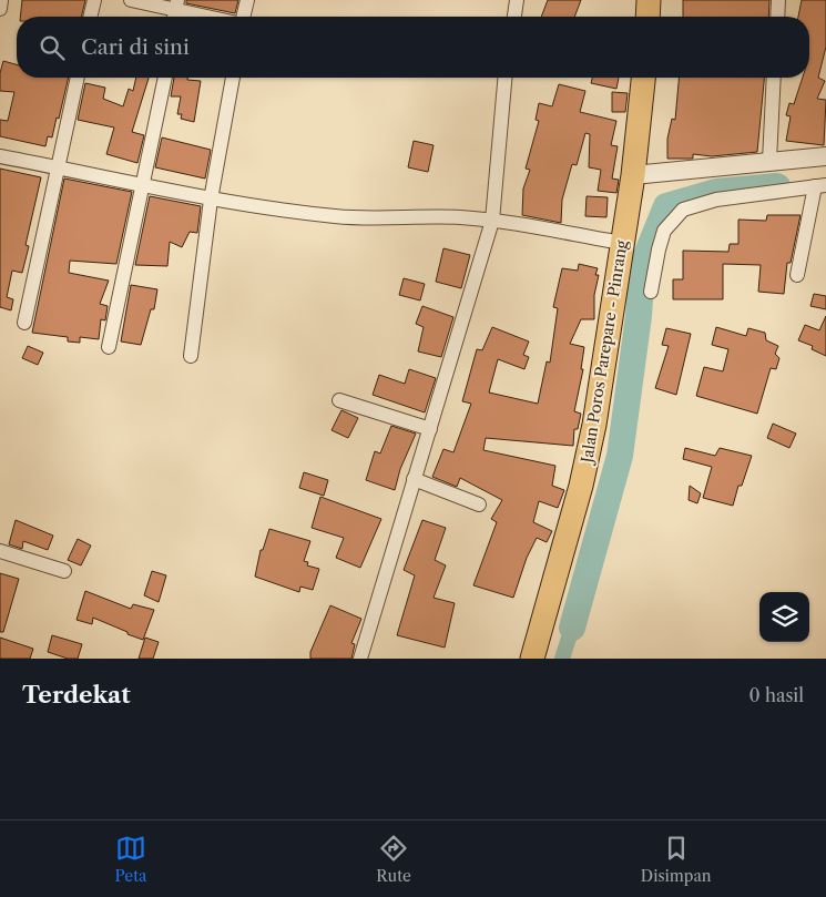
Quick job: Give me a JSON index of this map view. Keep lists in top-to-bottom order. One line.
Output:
{"streets":{"highway":["Jalan Poros Parepare - Pinrang"]},"page":{"search":"Cari di sini","heading":["Terdekat","0 hasil"],"nav":["Peta","Rute","Disimpan"]}}
